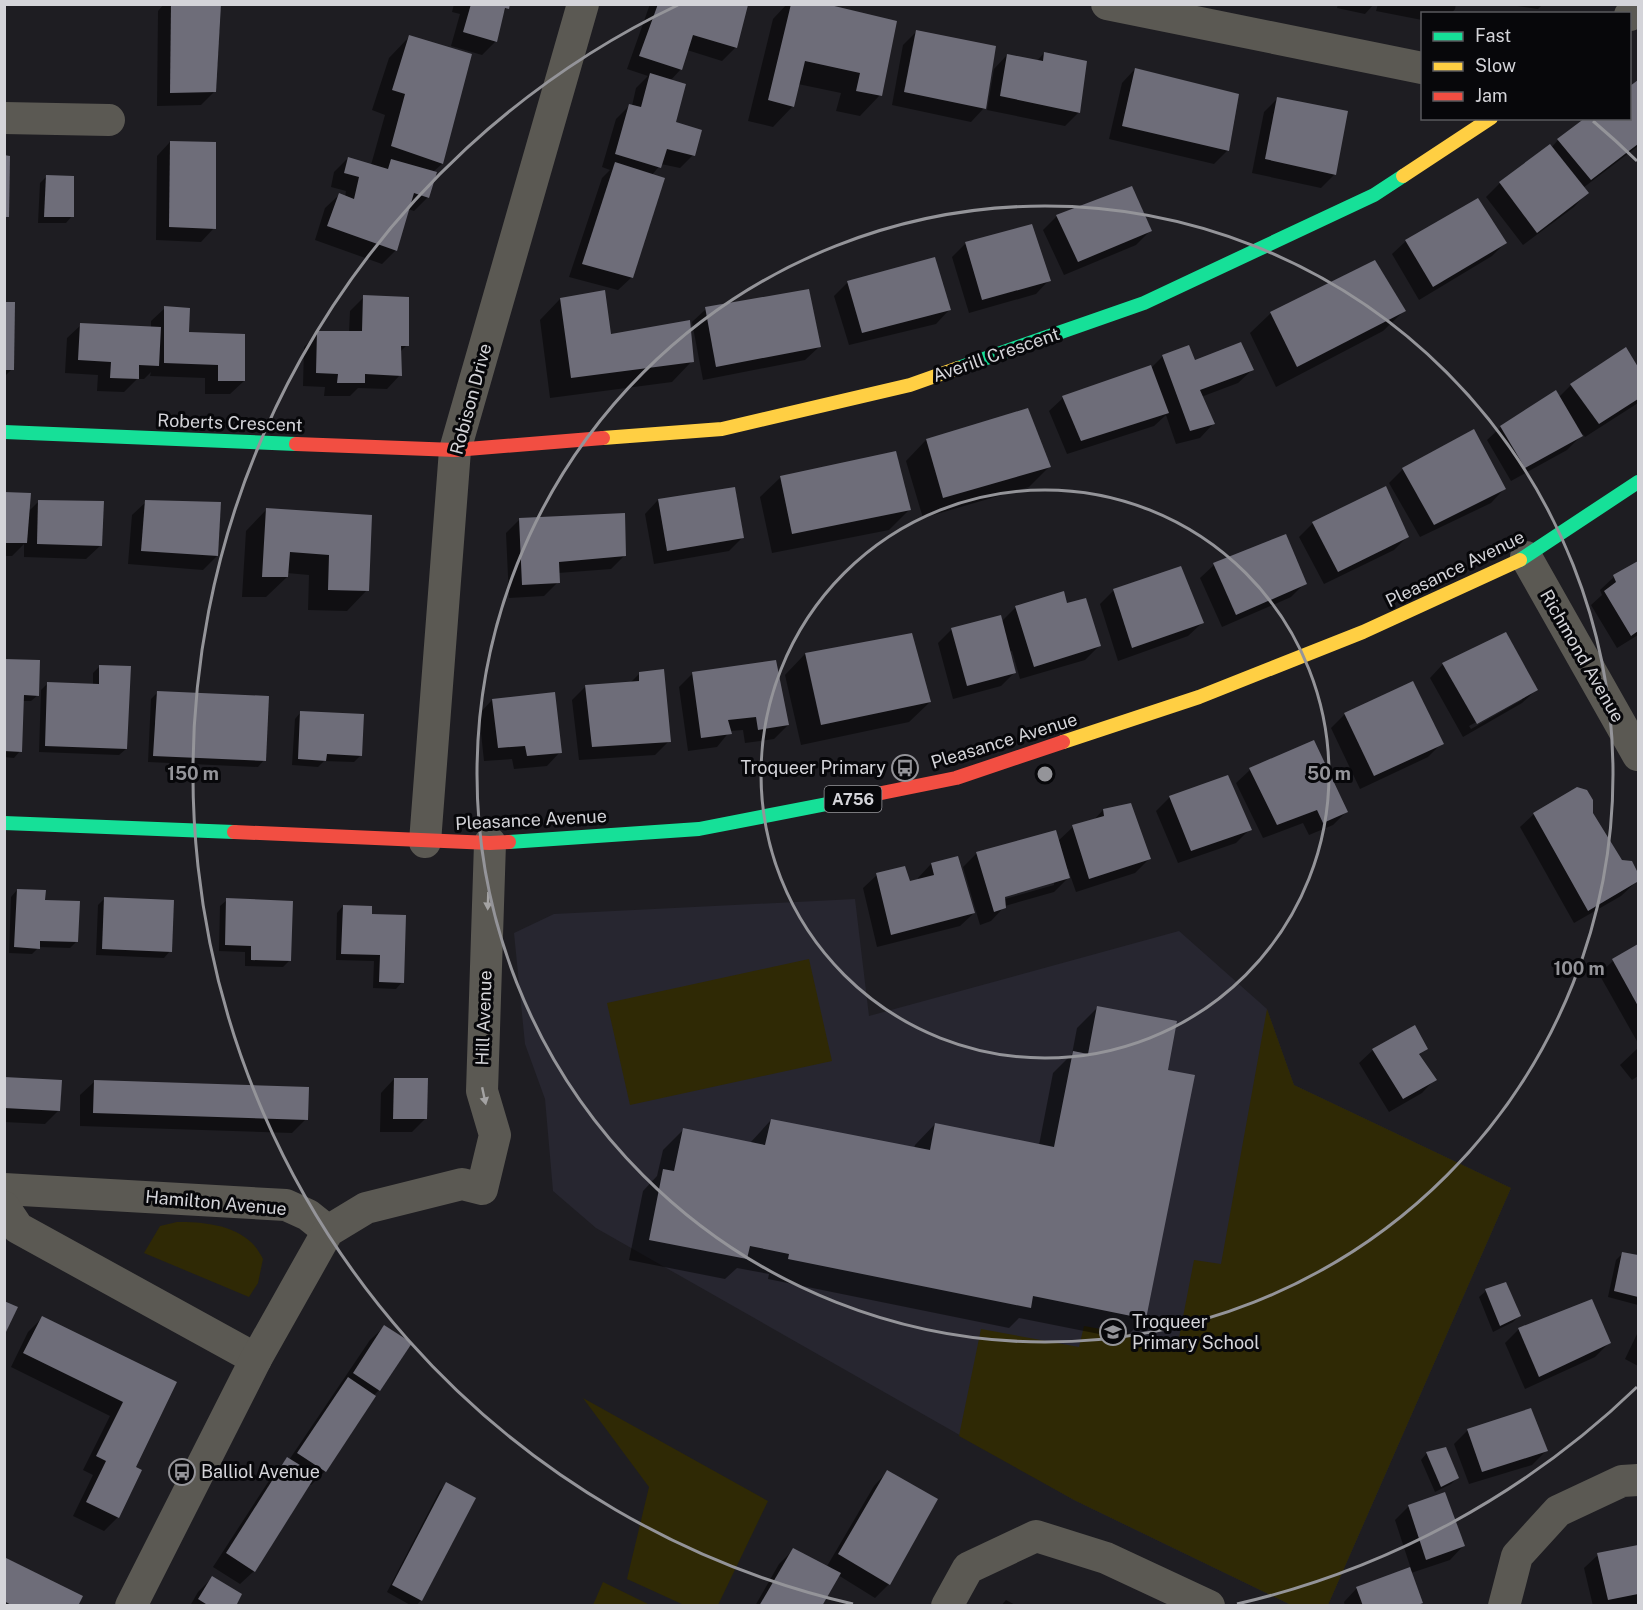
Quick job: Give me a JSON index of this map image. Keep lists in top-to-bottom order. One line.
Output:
{"streets":{"main road":["Averill Crescent","Roberts Crescent","Pleasance Avenue","A756"],"street":["Robison Drive","Richmond Avenue","Hill Avenue","Hamilton Avenue"]},"crossings":[["Averill Crescent","Robison Drive"],["Averill Crescent","Roberts Crescent"],["Robison Drive","Roberts Crescent"],["Robison Drive","Pleasance Avenue"],["Pleasance Avenue","Richmond Avenue"],["Pleasance Avenue","Hill Avenue"],["Hill Avenue","Hamilton Avenue"]],"one_way":["Hill Avenue"],"places":{"bus stop":["Troqueer Primary","Balliol Avenue"],"school or university":["Troqueer Primary School"]},"legend":["Fast","Slow","Jam"],"rings":["50 m","150 m","100 m"]}
